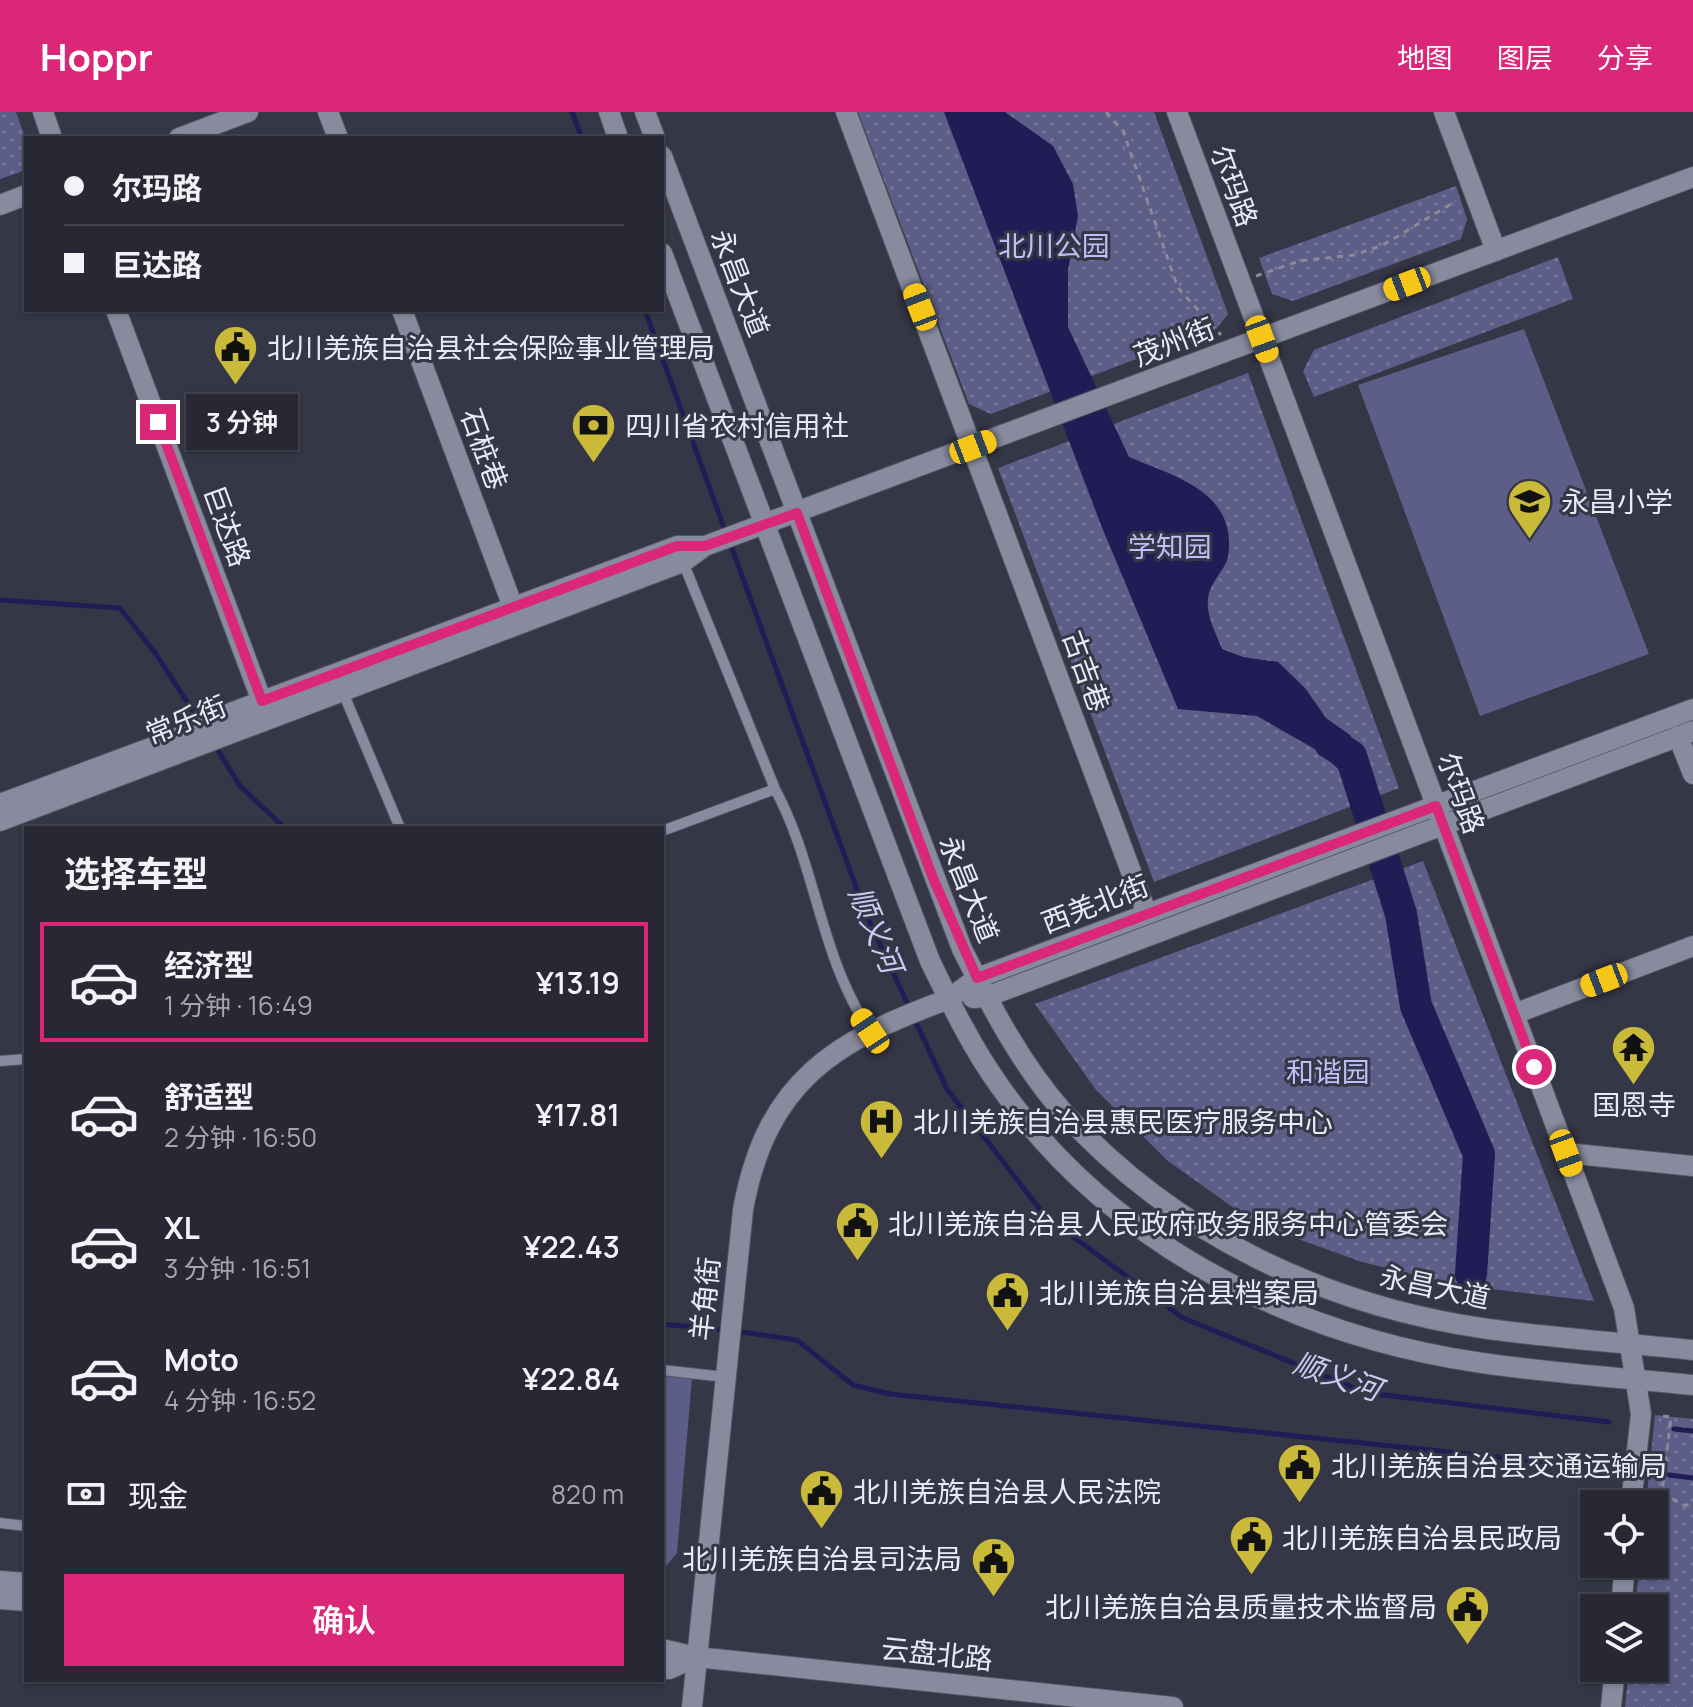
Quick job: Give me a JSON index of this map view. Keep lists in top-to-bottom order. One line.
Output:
{"streets":{"street":["尔玛路","永昌大道","茂州街","石桩巷","巨达路","古吉巷","常乐街","西羌北街","羊角街","云盘北路"]},"crossings":[["尔玛路","永昌大道"],["尔玛路","茂州街"],["尔玛路","西羌北街"],["永昌大道","茂州街"],["永昌大道","西羌北街"],["茂州街","古吉巷"],["茂州街","常乐街"],["石桩巷","常乐街"],["巨达路","常乐街"],["古吉巷","西羌北街"],["西羌北街","羊角街"],["羊角街","云盘北路"]],"water":["顺义河"],"parks":["北川公园","学知园","和谐园"],"places":{"public building":["北川羌族自治县社会保险事业管理局","北川羌族自治县人民政府政务服务中心管委会","北川羌族自治县档案局","北川羌族自治县交通运输局","北川羌族自治县人民法院","北川羌族自治县民政局","北川羌族自治县司法局","北川羌族自治县质量技术监督局"],"bank":["四川省农村信用社"],"school or university":["永昌小学"],"temple":["国恩寺"],"hospital":["北川羌族自治县惠民医疗服务中心"]},"page":{"header":"Hoppr","nav":["地图","图层","分享"],"banner":["尔玛路","巨达路"],"bubble":"3 分钟","heading":"选择车型","list":[{"name":"经济型","note":"1 分钟 · 16:49","value":"¥13.19"},{"name":"舒适型","note":"2 分钟 · 16:50","value":"¥17.81"},{"name":"XL","note":"3 分钟 · 16:51","value":"¥22.43"},{"name":"Moto","note":"4 分钟 · 16:52","value":"¥22.84"}],"pay":["现金","820 m"],"buttons":"确认"}}
